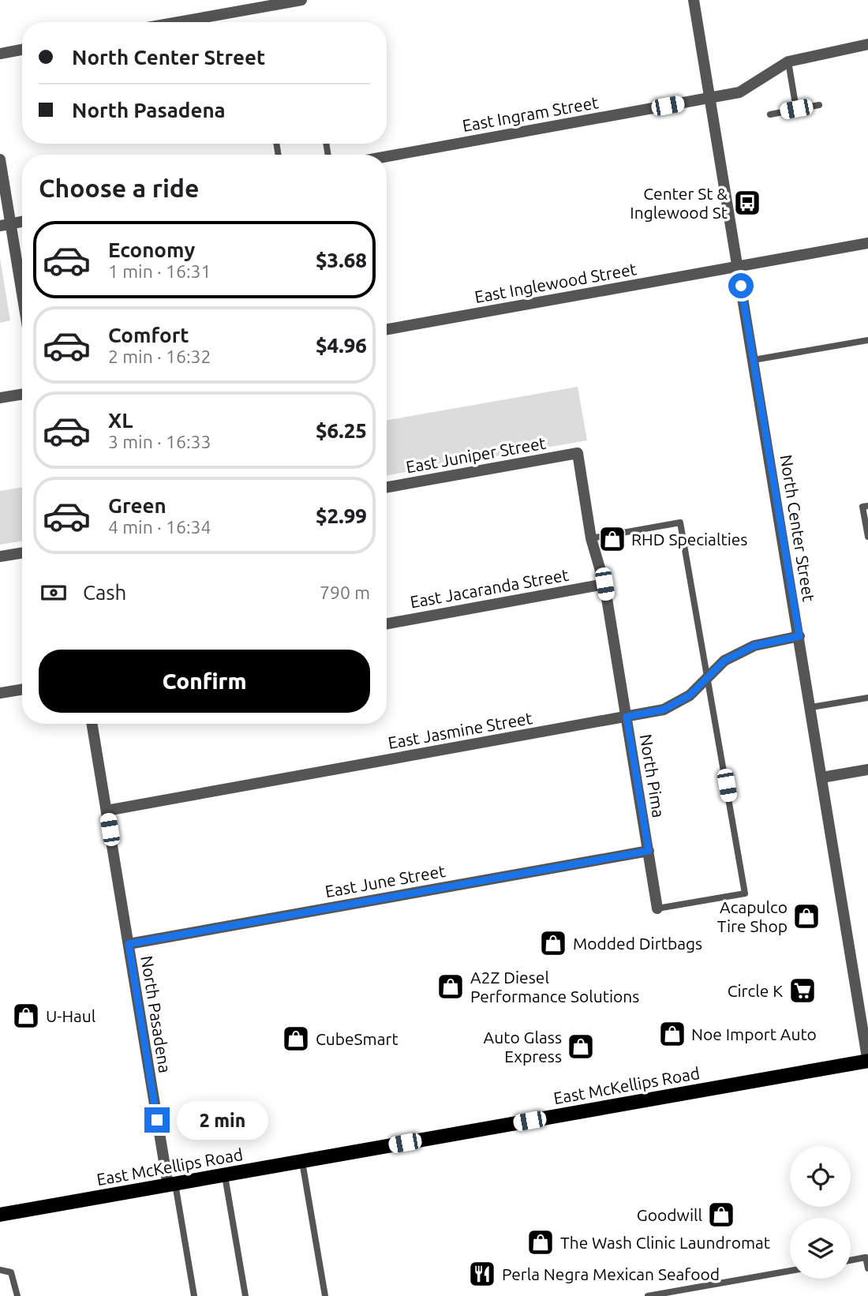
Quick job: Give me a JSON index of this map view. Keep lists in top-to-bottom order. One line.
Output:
{"streets":{"main road":["East McKellips Road"],"street":["East Ingram Street","East Inglewood Street","East Juniper Street","North Center Street","East Jacaranda Street","East Jasmine Street","North Pima","East June Street","North Pasadena"]},"crossings":[["East Ingram Street","North Center Street"],["East Inglewood Street","North Center Street"],["East Juniper Street","North Pima"],["North Center Street","East Jasmine Street"],["North Center Street","East McKellips Road"],["East Jacaranda Street","North Pima"],["East Jasmine Street","North Pima"],["East Jasmine Street","North Pasadena"],["North Pima","East June Street"],["East June Street","North Pasadena"],["North Pasadena","East McKellips Road"]],"places":{"bus stop":["Center St & Inglewood St"],"shop":["RHD Specialties","Acapulco Tire Shop","Modded Dirtbags","A2Z Diesel Performance Solutions","U-Haul","Noe Import Auto","CubeSmart","Auto Glass Express","Goodwill","The Wash Clinic Laundromat"],"supermarket":["Circle K"],"restaurant":["Perla Negra Mexican Seafood"]},"page":{"banner":["North Center Street","North Pasadena"],"heading":"Choose a ride","list":[{"name":"Economy","note":"1 min · 16:31","value":"$3.68"},{"name":"Comfort","note":"2 min · 16:32","value":"$4.96"},{"name":"XL","note":"3 min · 16:33","value":"$6.25"},{"name":"Green","note":"4 min · 16:34","value":"$2.99"}],"pay":["Cash","790 m"],"buttons":"Confirm","bubble":"2 min"}}
